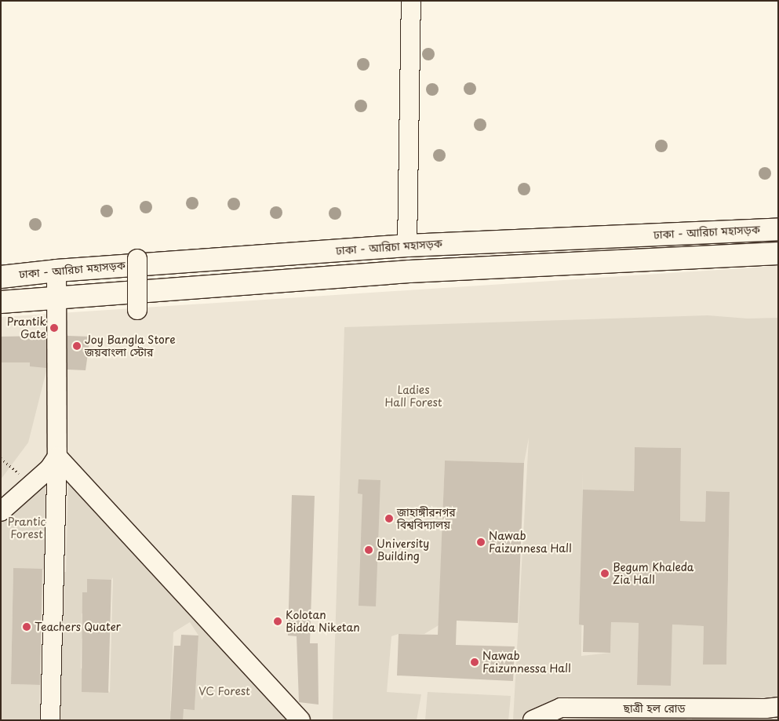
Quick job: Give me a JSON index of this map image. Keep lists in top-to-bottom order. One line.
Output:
{"streets":{"highway":["ঢাকা - আরিচা মহাসড়ক"],"street":["ছাত্রী হল রোড"]},"parks":["Ladies Hall Forest","Prantic Forest","VC Forest"],"places":["Prantik Gate","Joy Bangla Store জয়বাংলা স্টোর","জাহাঙ্গীরনগর বিশ্ববিদ্যালয়","Nawab Faizunnesa Hall","University Building","Begum Khaleda Zia Hall","Kolotan Bidda Niketan","Teachers Quater","Nawab Faizunnessa Hall"]}
